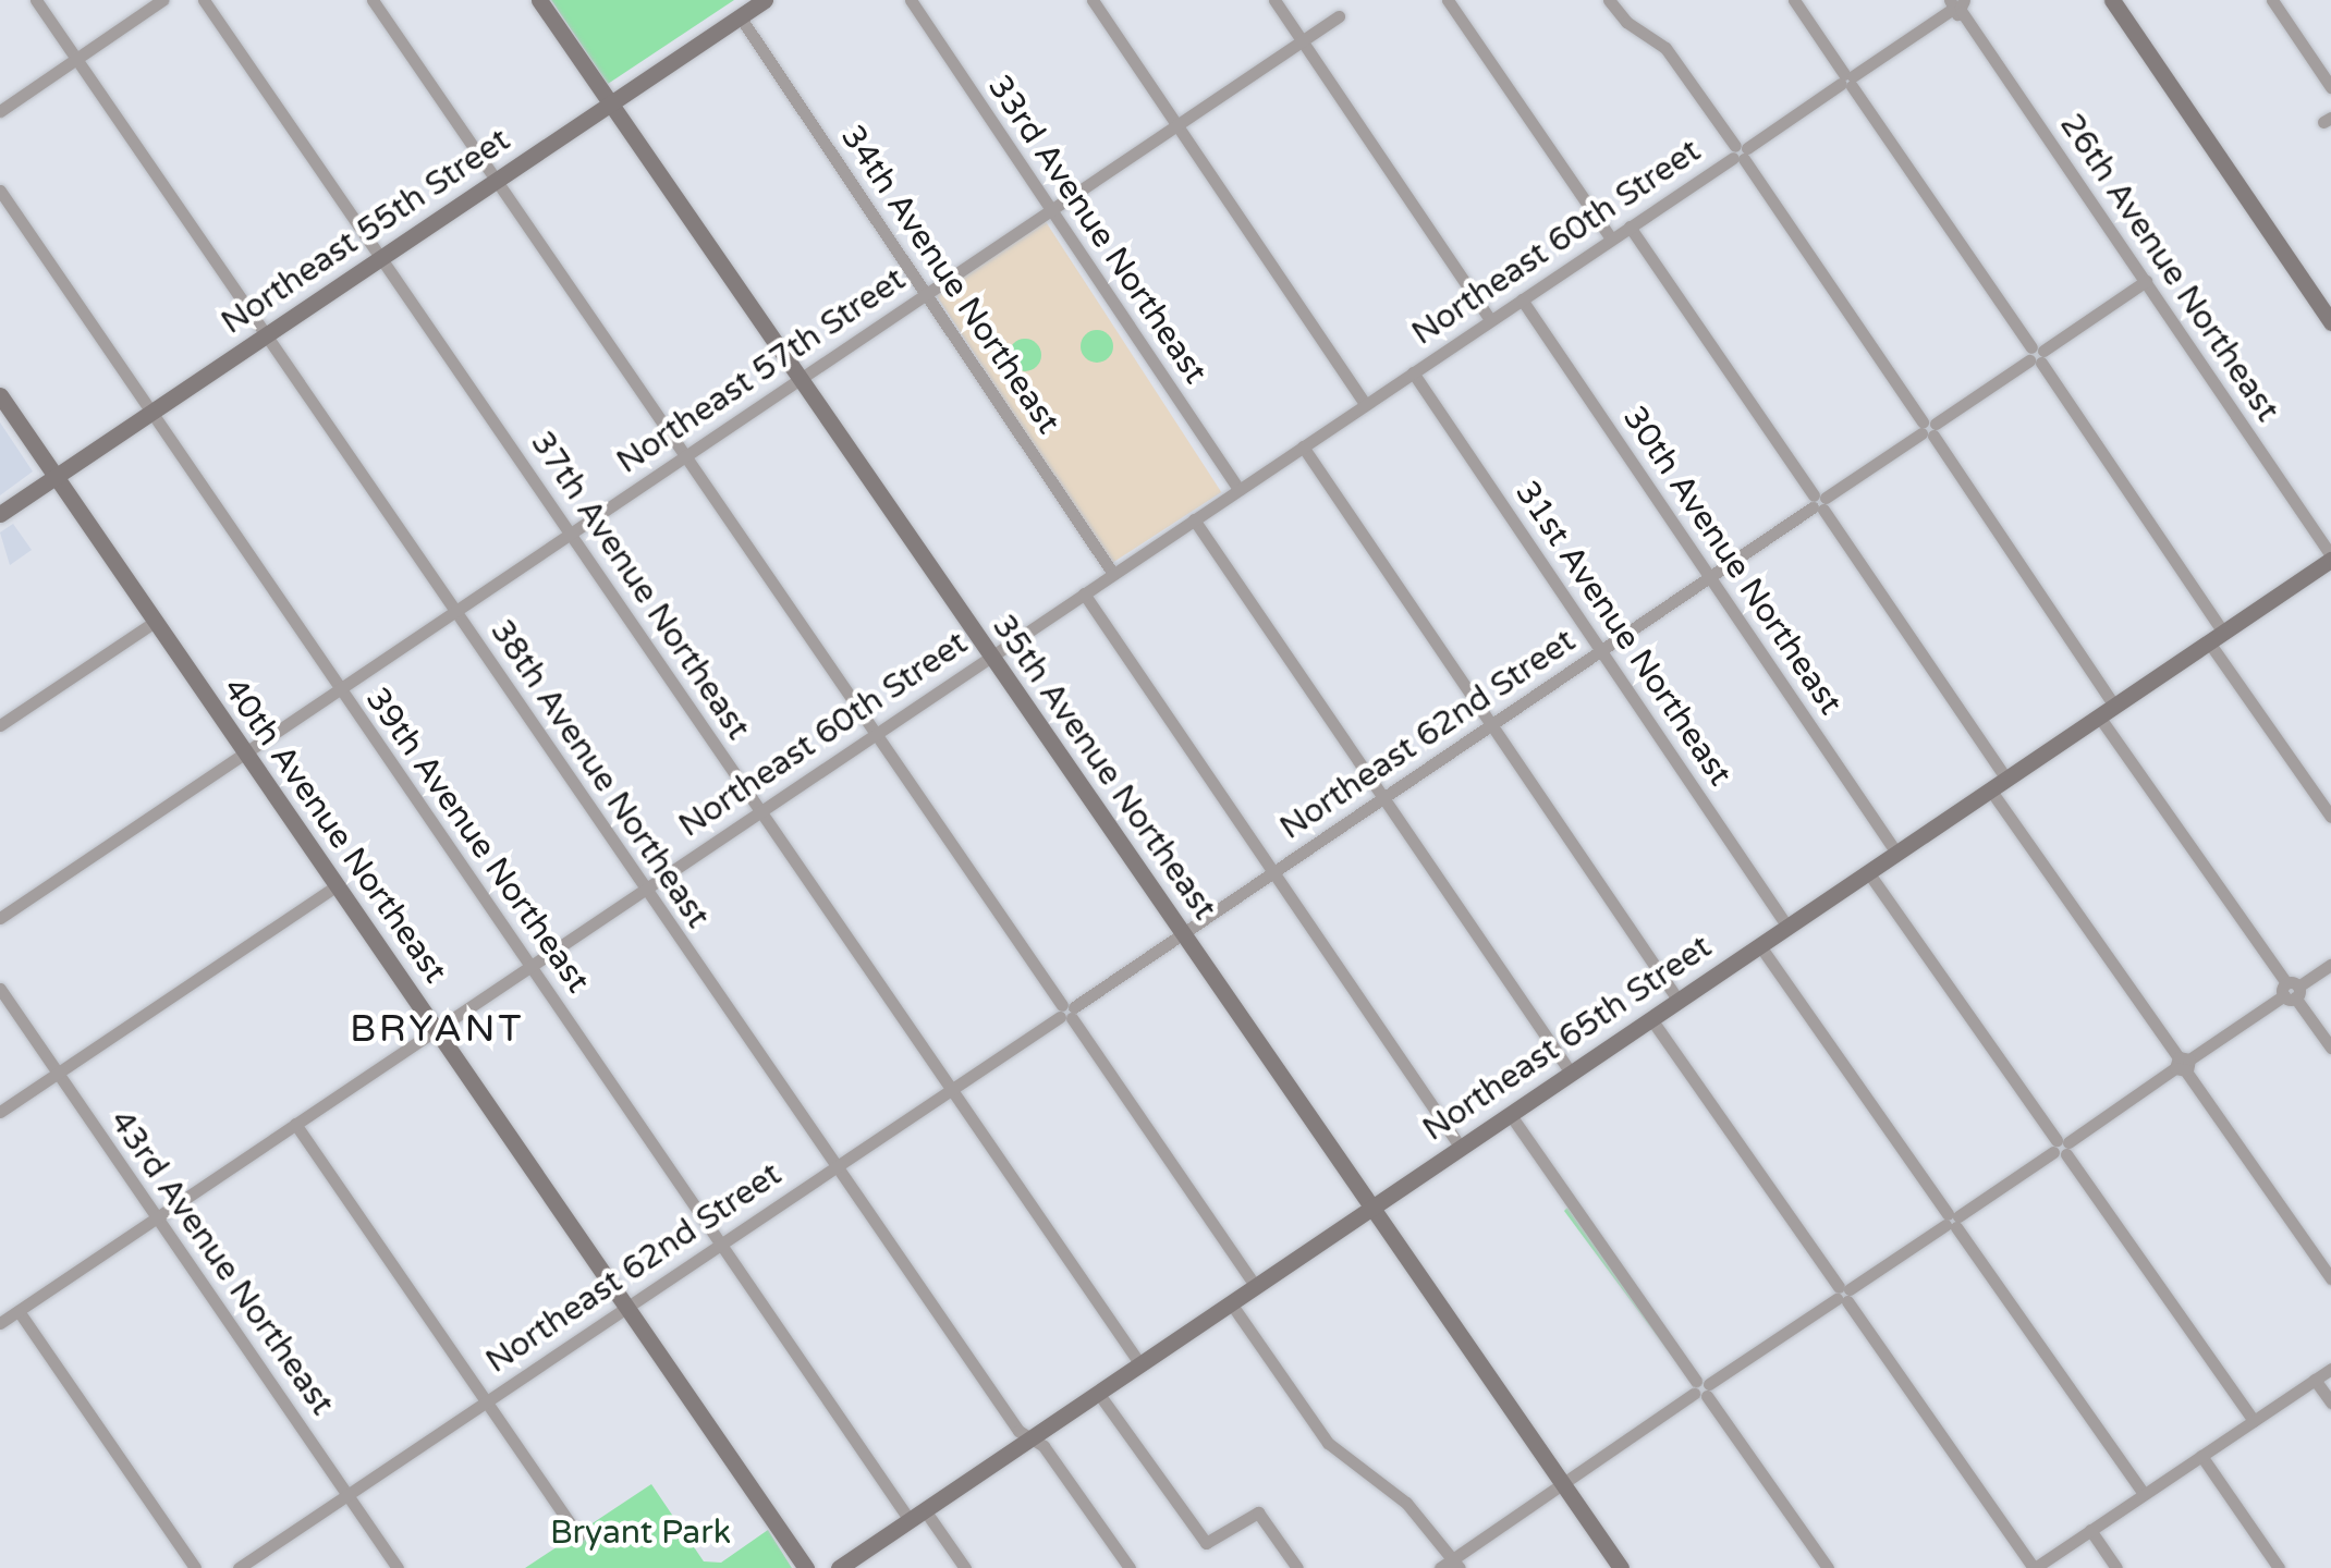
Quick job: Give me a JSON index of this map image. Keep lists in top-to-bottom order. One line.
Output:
{"streets":{"main road":["Northeast 55th Street","35th Avenue Northeast","40th Avenue Northeast","Northeast 65th Street"],"street":["33rd Avenue Northeast","Northeast 60th Street","26th Avenue Northeast","34th Avenue Northeast","Northeast 57th Street","30th Avenue Northeast","37th Avenue Northeast","31st Avenue Northeast","Northeast 62nd Street","38th Avenue Northeast","39th Avenue Northeast","43rd Avenue Northeast"]},"crossings":[["33rd Avenue Northeast","Northeast 60th Street"],["33rd Avenue Northeast","Northeast 57th Street"],["Northeast 55th Street","34th Avenue Northeast"],["Northeast 55th Street","37th Avenue Northeast"],["Northeast 55th Street","35th Avenue Northeast"],["Northeast 55th Street","38th Avenue Northeast"],["Northeast 55th Street","40th Avenue Northeast"],["Northeast 55th Street","39th Avenue Northeast"],["Northeast 60th Street","26th Avenue Northeast"],["Northeast 60th Street","34th Avenue Northeast"],["Northeast 60th Street","30th Avenue Northeast"],["Northeast 60th Street","37th Avenue Northeast"],["Northeast 60th Street","31st Avenue Northeast"],["Northeast 60th Street","35th Avenue Northeast"],["Northeast 60th Street","38th Avenue Northeast"],["Northeast 60th Street","40th Avenue Northeast"],["Northeast 60th Street","39th Avenue Northeast"],["Northeast 60th Street","43rd Avenue Northeast"],["26th Avenue Northeast","Northeast 62nd Street"],["26th Avenue Northeast","Northeast 65th Street"],["34th Avenue Northeast","Northeast 57th Street"],["Northeast 57th Street","37th Avenue Northeast"],["Northeast 57th Street","35th Avenue Northeast"],["Northeast 57th Street","38th Avenue Northeast"],["Northeast 57th Street","40th Avenue Northeast"],["Northeast 57th Street","39th Avenue Northeast"],["30th Avenue Northeast","Northeast 62nd Street"],["30th Avenue Northeast","Northeast 65th Street"],["37th Avenue Northeast","Northeast 62nd Street"],["37th Avenue Northeast","Northeast 65th Street"],["31st Avenue Northeast","Northeast 62nd Street"],["31st Avenue Northeast","Northeast 65th Street"],["Northeast 62nd Street","35th Avenue Northeast"],["Northeast 62nd Street","38th Avenue Northeast"],["Northeast 62nd Street","40th Avenue Northeast"],["Northeast 62nd Street","39th Avenue Northeast"],["Northeast 62nd Street","43rd Avenue Northeast"],["35th Avenue Northeast","Northeast 65th Street"],["38th Avenue Northeast","Northeast 65th Street"],["39th Avenue Northeast","Northeast 65th Street"]],"districts":["BRYANT"],"parks":["Bryant Park"]}
